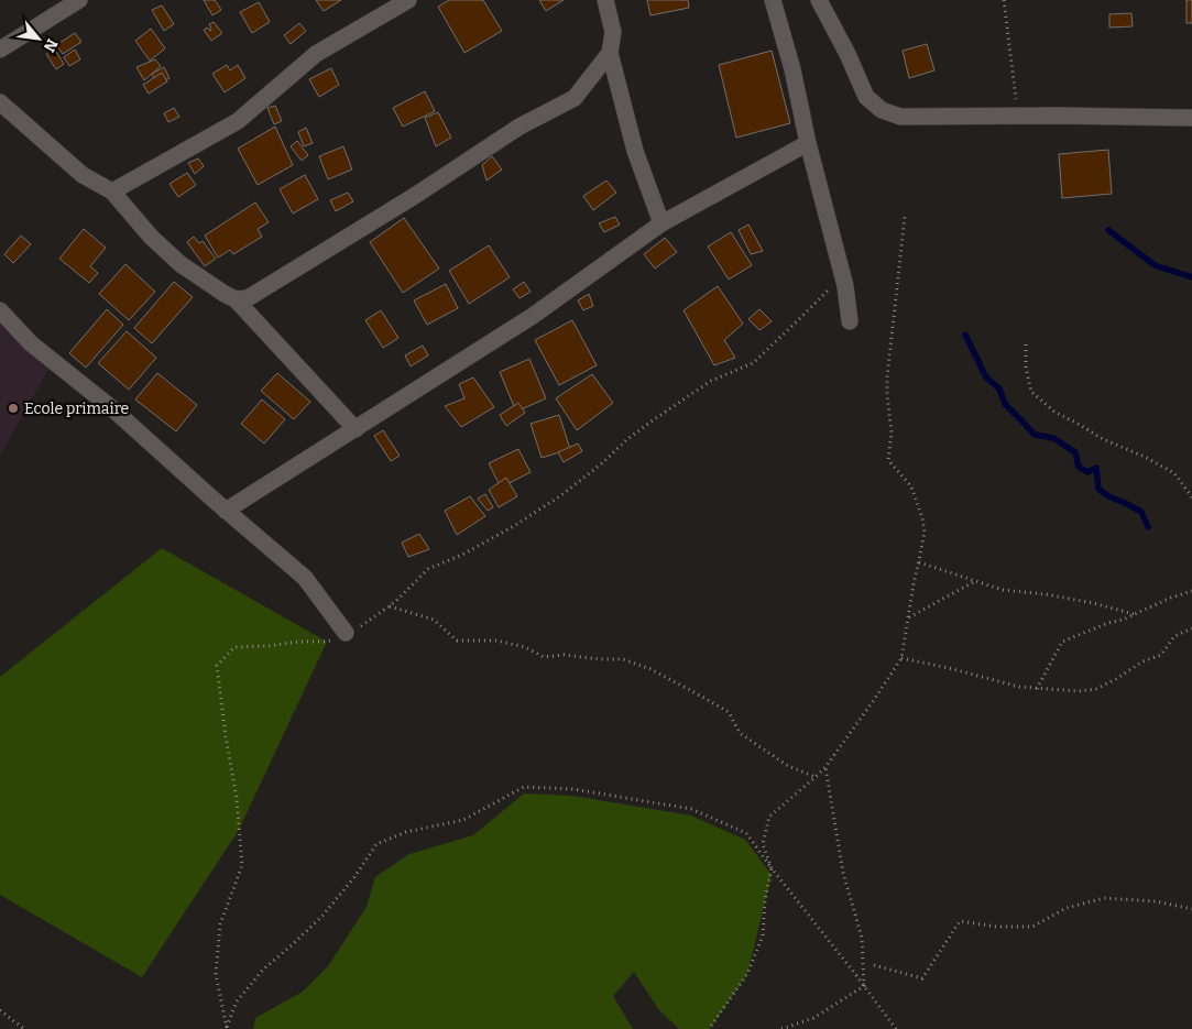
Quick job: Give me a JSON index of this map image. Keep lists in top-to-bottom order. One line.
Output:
{"places":["Ecole primaire"],"north":"bottom right"}
